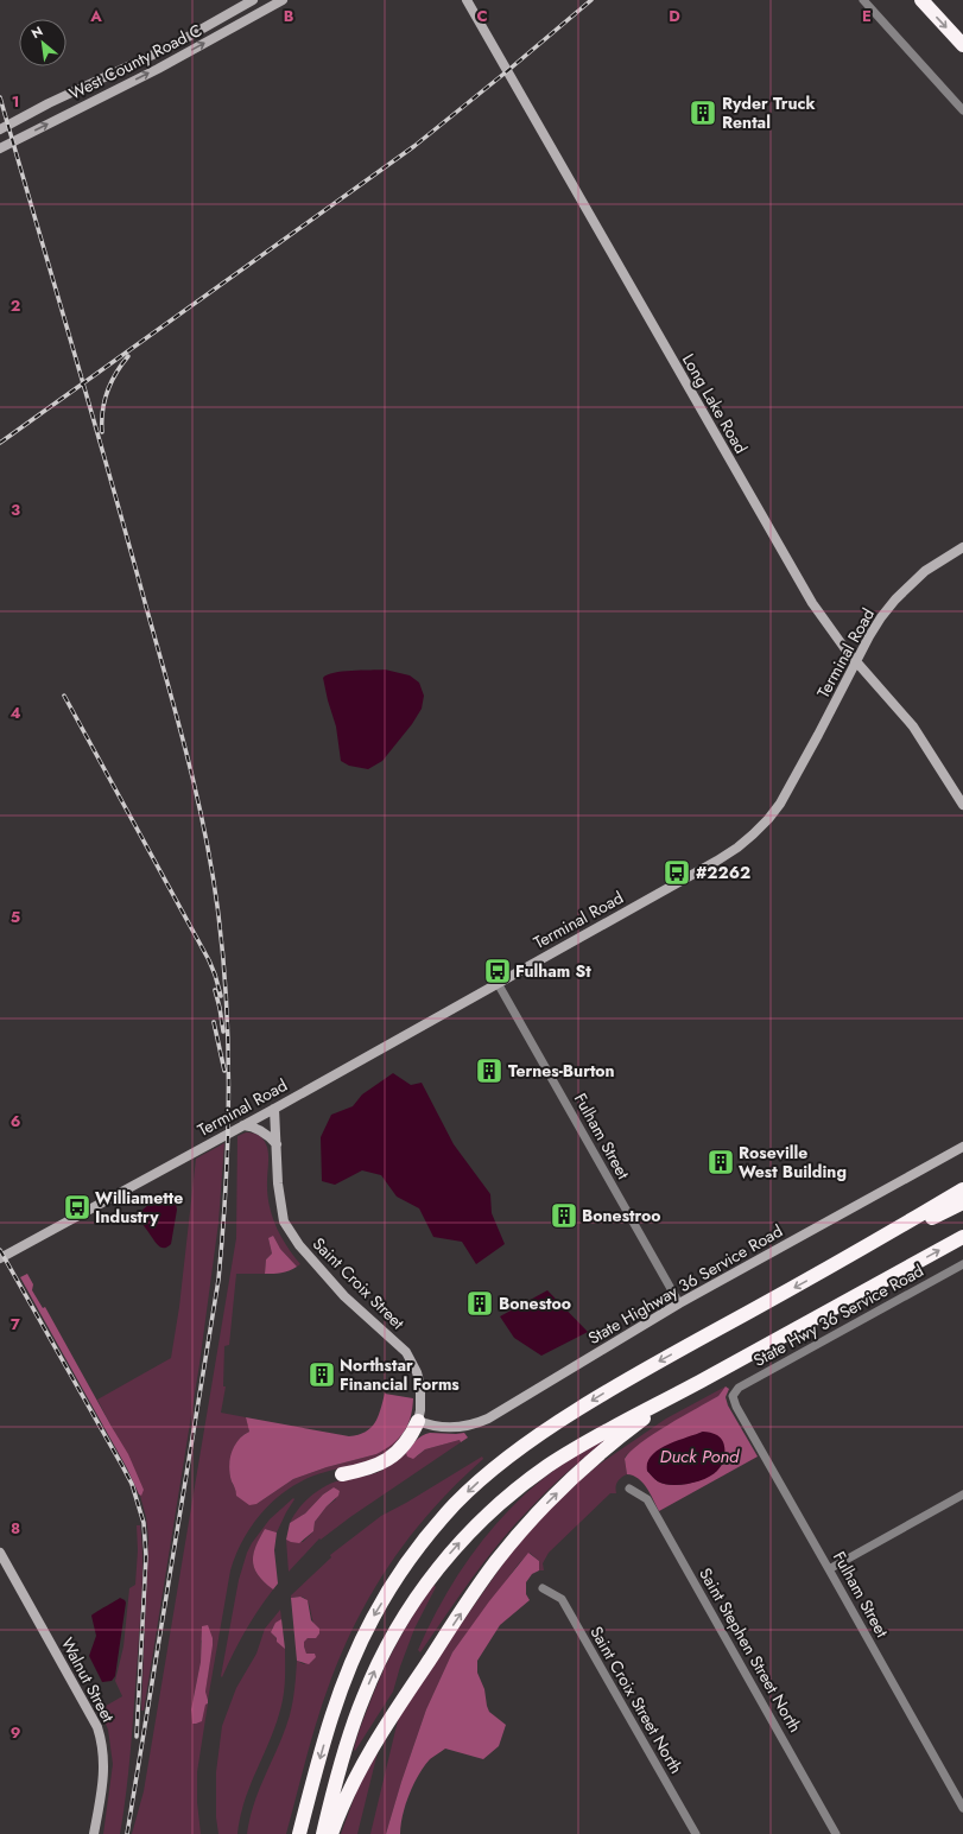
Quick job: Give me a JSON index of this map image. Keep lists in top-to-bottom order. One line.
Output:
{"streets":{"street":["West County Road C","Long Lake Road","Terminal Road","Fulham Street","Saint Croix Street","State Highway 36 Service Road","State Hwy 36 Service Road","Saint Stephen Street North","Walnut Street","Saint Croix Street North"]},"crossings":[["Long Lake Road","Terminal Road"],["Terminal Road","Fulham Street"],["Terminal Road","Saint Croix Street"],["Fulham Street","State Highway 36 Service Road"],["Fulham Street","State Hwy 36 Service Road"],["Saint Croix Street","State Highway 36 Service Road"]],"water":["Duck Pond"],"places":{"building":["Ryder Truck Rental","Ternes-Burton","Roseville West Building","Bonestroo","Bonestoo","Northstar Financial Forms"],"bus stop":["#2262","Fulham St","Williamette Industry"]},"north":"top left","grid":{"columns":["A","B","C","D","E"],"rows":["1","2","3","4","5","6","7","8","9"]}}
